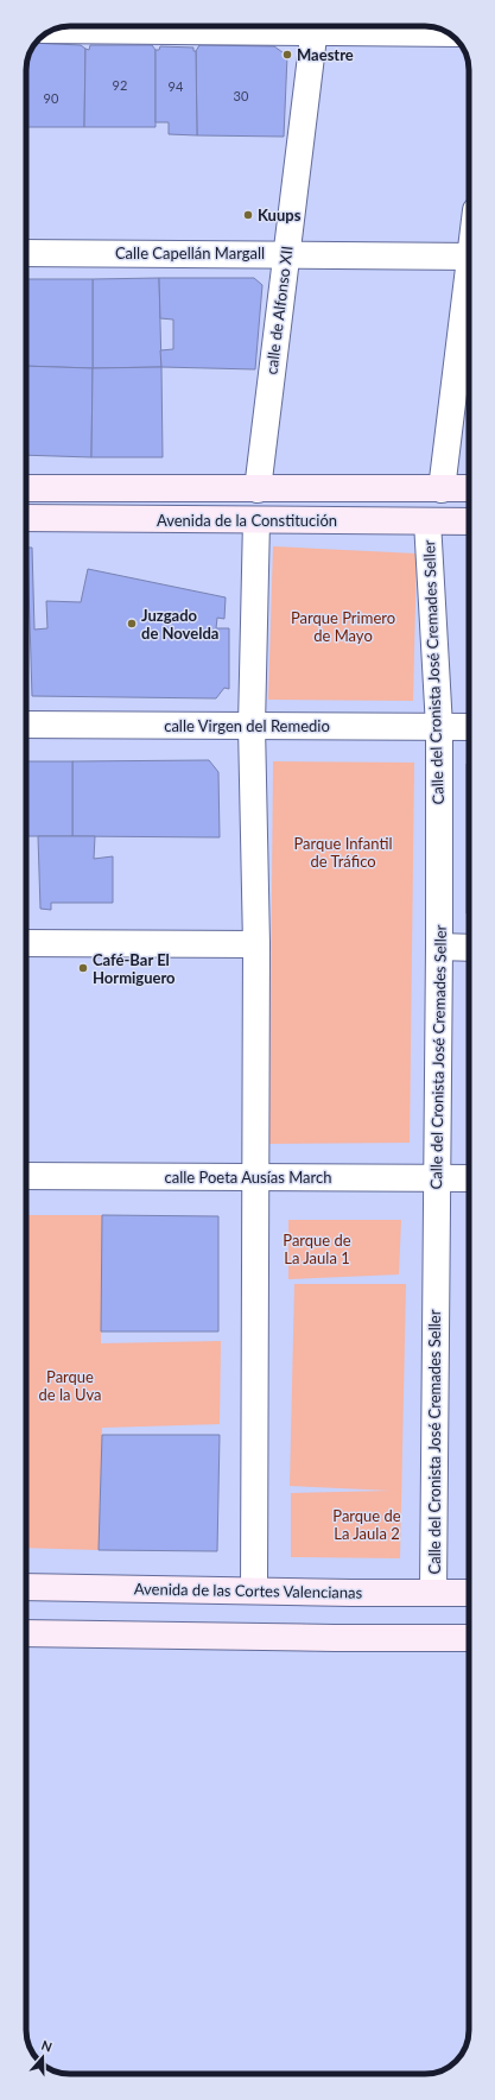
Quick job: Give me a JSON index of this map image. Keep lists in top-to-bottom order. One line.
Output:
{"streets":{"street":["Calle Capellán Margall","calle de Alfonso XII","Avenida de la Constitución","Calle del Cronista José Cremades Seller","calle Virgen del Remedio","calle Poeta Ausías March","Avenida de las Cortes Valencianas"]},"crossings":[["Calle Capellán Margall","calle de Alfonso XII"],["calle de Alfonso XII","Avenida de la Constitución"],["Avenida de la Constitución","Calle del Cronista José Cremades Seller"],["Calle del Cronista José Cremades Seller","calle Virgen del Remedio"],["Calle del Cronista José Cremades Seller","calle Poeta Ausías March"],["Calle del Cronista José Cremades Seller","Avenida de las Cortes Valencianas"]],"parks":["Parque Primero de Mayo","Parque Infantil de Tráfico","Parque de La Jaula 1","Parque de la Uva","Parque de La Jaula 2"],"places":["Maestre","Kuups","Juzgado de Novelda","Café-Bar El Hormiguero"],"house_numbers":["92","94","30","90"],"north":"top"}
